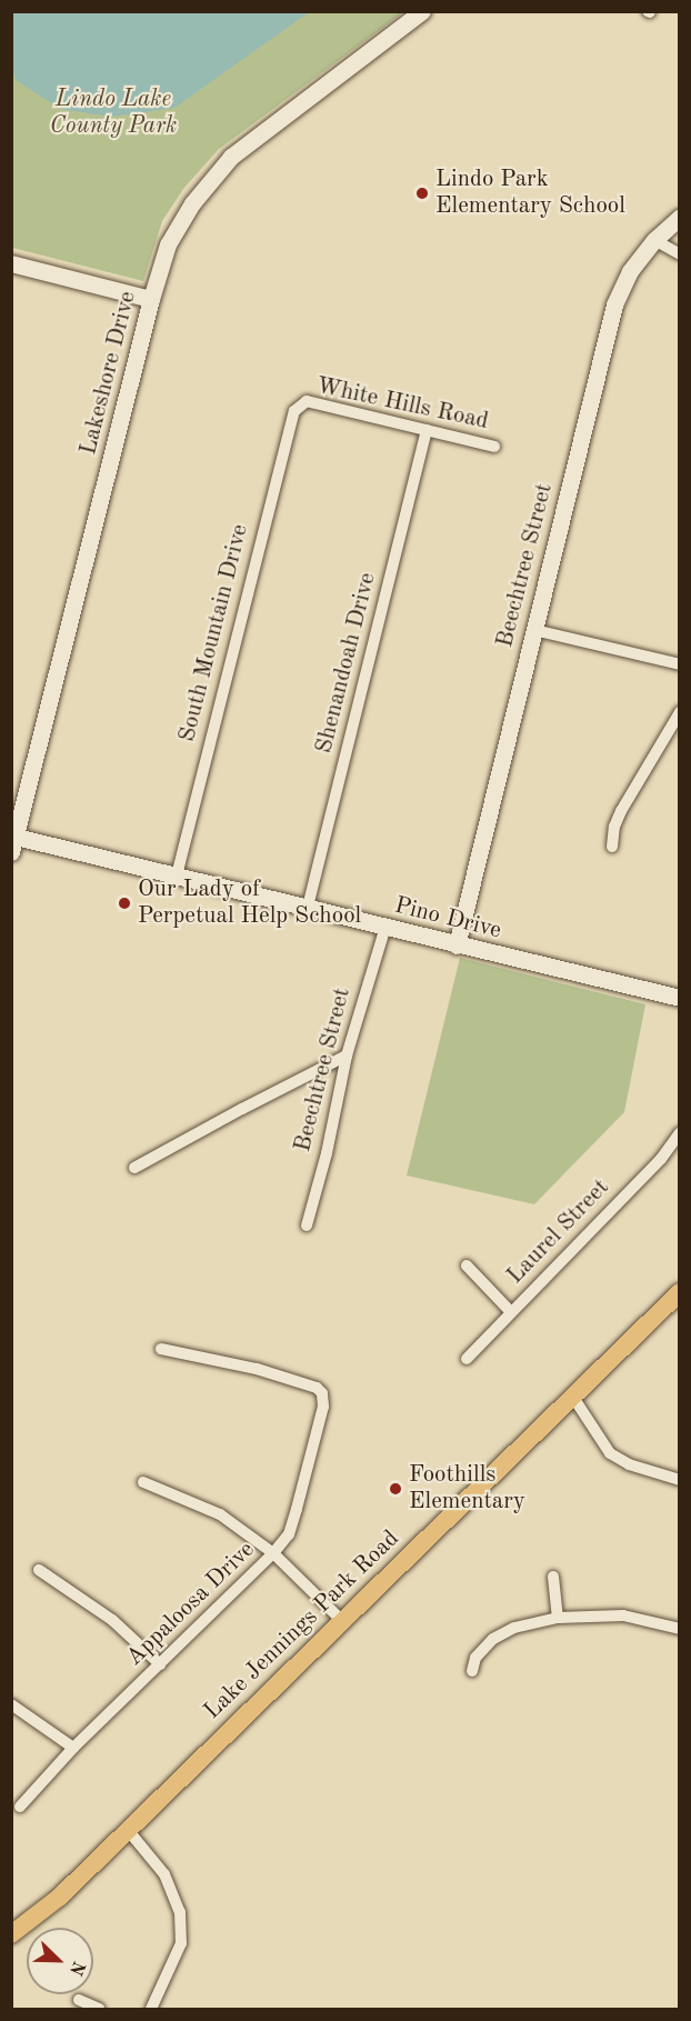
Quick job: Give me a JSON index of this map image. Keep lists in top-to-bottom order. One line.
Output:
{"streets":{"main road":["Lake Jennings Park Road"],"street":["Lakeshore Drive","White Hills Road","Beechtree Street","South Mountain Drive","Shenandoah Drive","Pino Drive","Laurel Street","Appaloosa Drive"]},"crossings":[["Lakeshore Drive","Pino Drive"],["White Hills Road","South Mountain Drive"],["White Hills Road","Shenandoah Drive"],["Beechtree Street","Pino Drive"],["South Mountain Drive","Pino Drive"],["Shenandoah Drive","Pino Drive"]],"parks":["Lindo Lake County Park"],"places":["Lindo Park Elementary School","Our Lady of Perpetual Help School","Foothills Elementary"],"north":"bottom right"}
